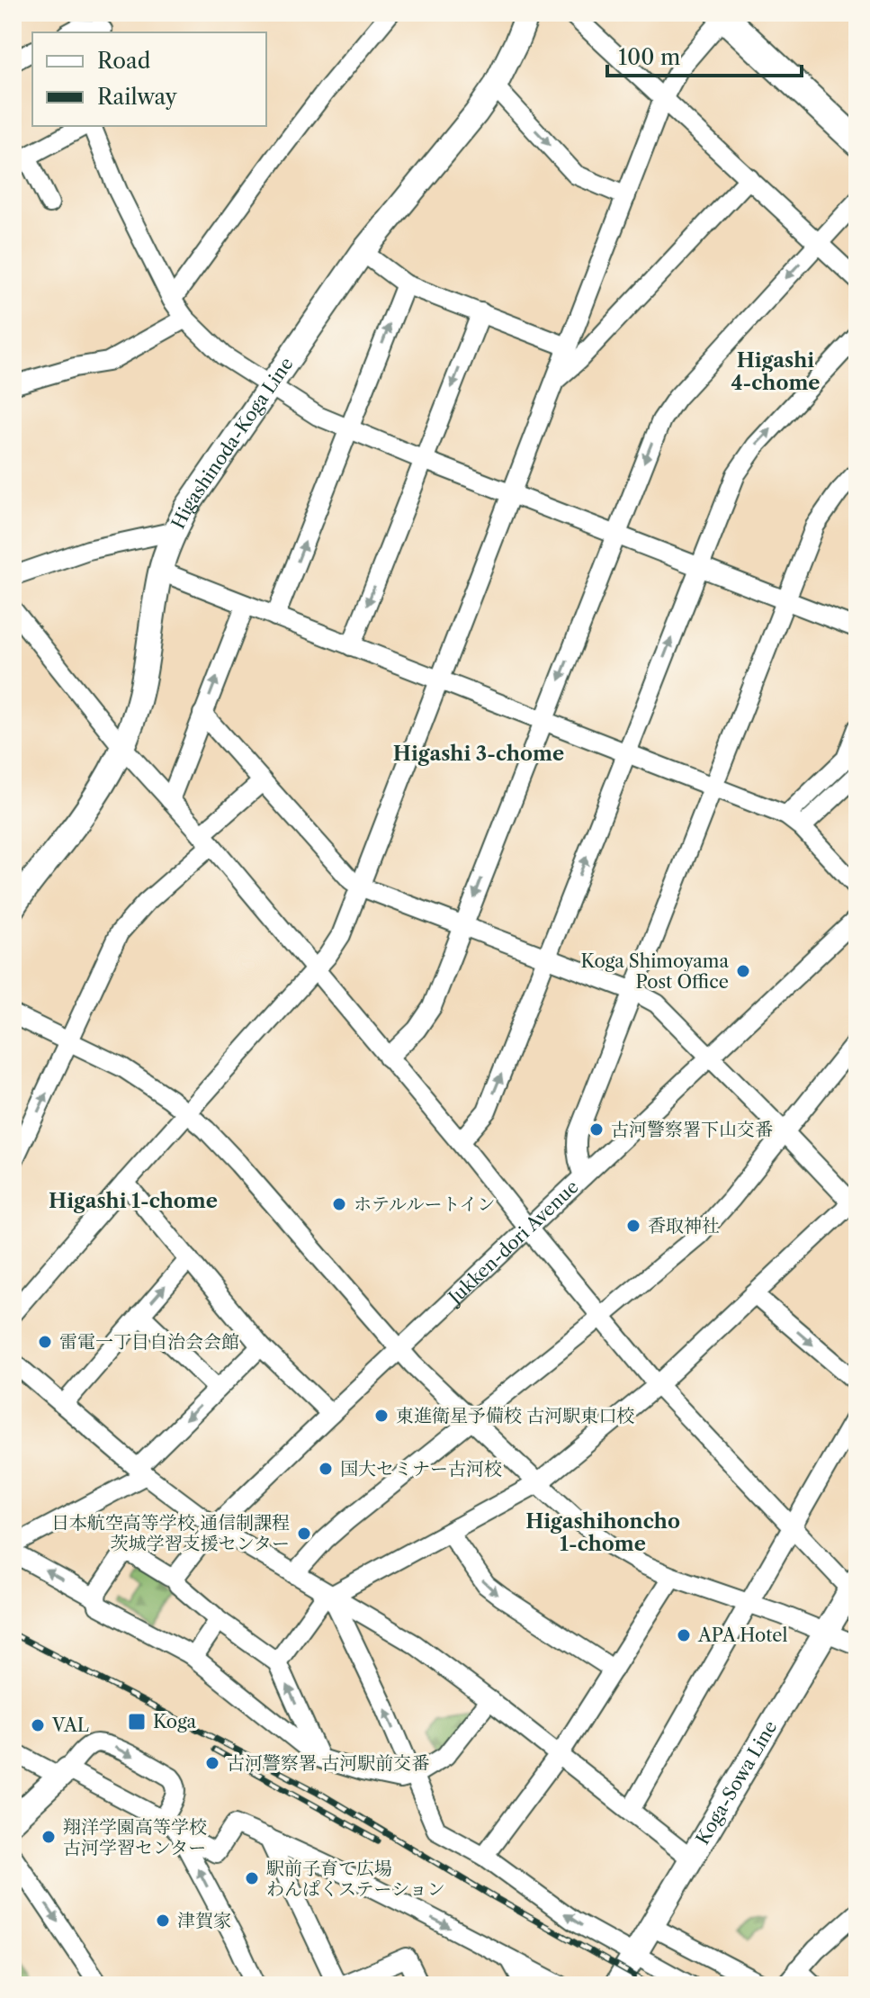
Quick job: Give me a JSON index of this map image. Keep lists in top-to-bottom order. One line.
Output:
{"streets":{"main road":["Higashinoda-Koga Line","Koga-Sowa Line"],"street":["Jukken-dori Avenue"]},"districts":["Higashi 4-chome","Higashi 3-chome","Higashi 1-chome","Higashihoncho 1-chome"],"places":{"other":["Koga Shimoyama Post Office","古河警察署下山交番","ホテルルートイン","香取神社","雷電一丁目自治会会館","東進衛星予備校 古河駅東口校","国大セミナー古河校","日本航空高等学校 通信制課程 茨城学習支援センター","APA Hotel","VAL","古河警察署 古河駅前交番","翔洋学園高等学校 古河学習センター","駅前子育て広場 わんぱくステーション","津賀家"],"transit":["Koga"]},"legend":["Road","Railway"],"scale_bar":"100 m"}
